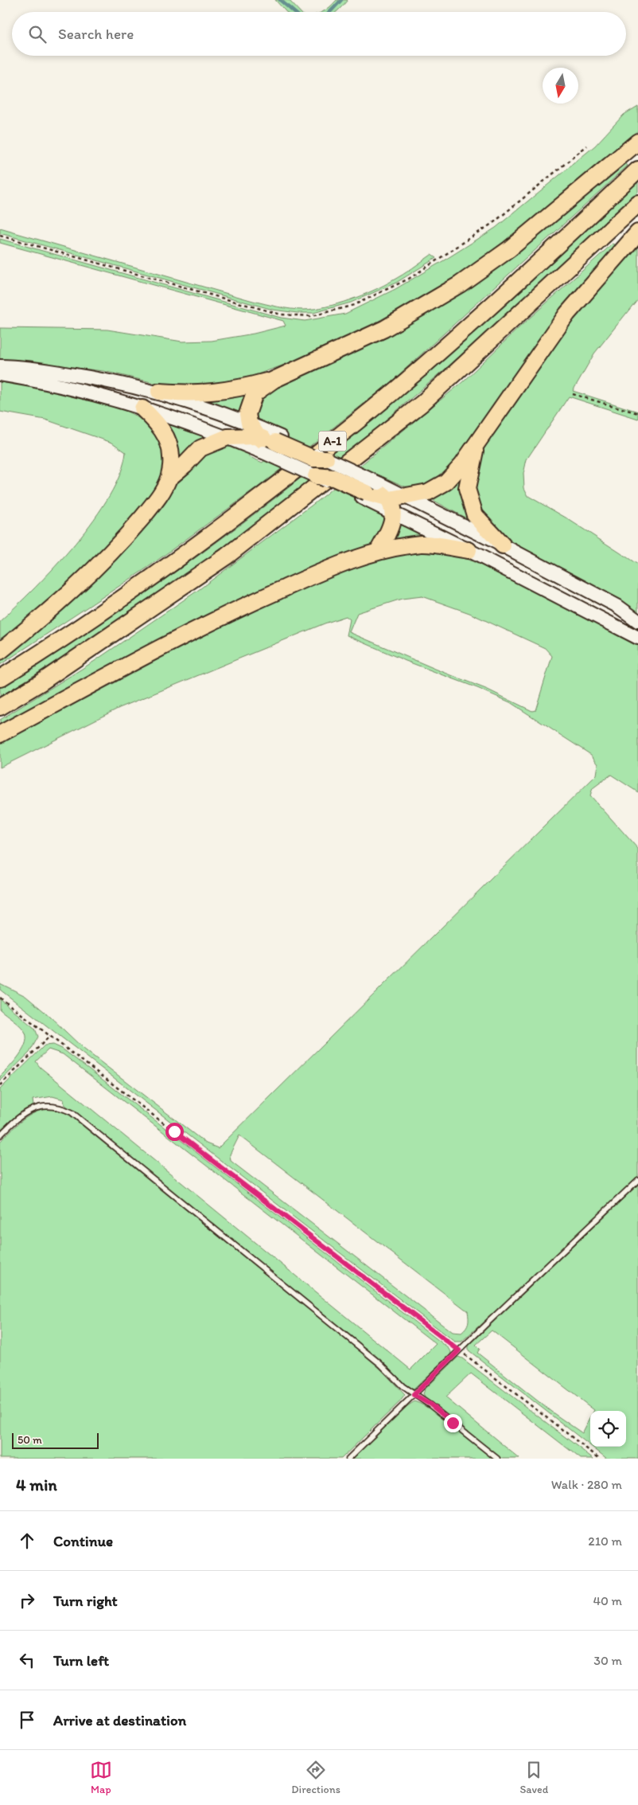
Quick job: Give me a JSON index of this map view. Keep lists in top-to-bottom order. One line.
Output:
{"streets":{"highway":["A-1"]},"scale_bar":"50 m","north":"bottom","page":{"search":"Search here","scale":"50 m","heading":["4 min","Walk · 280 m"],"list":[["Continue","210 m"],["Turn right","40 m"],["Turn left","30 m"],"Arrive at destination"],"nav":["Map","Directions","Saved"]}}
